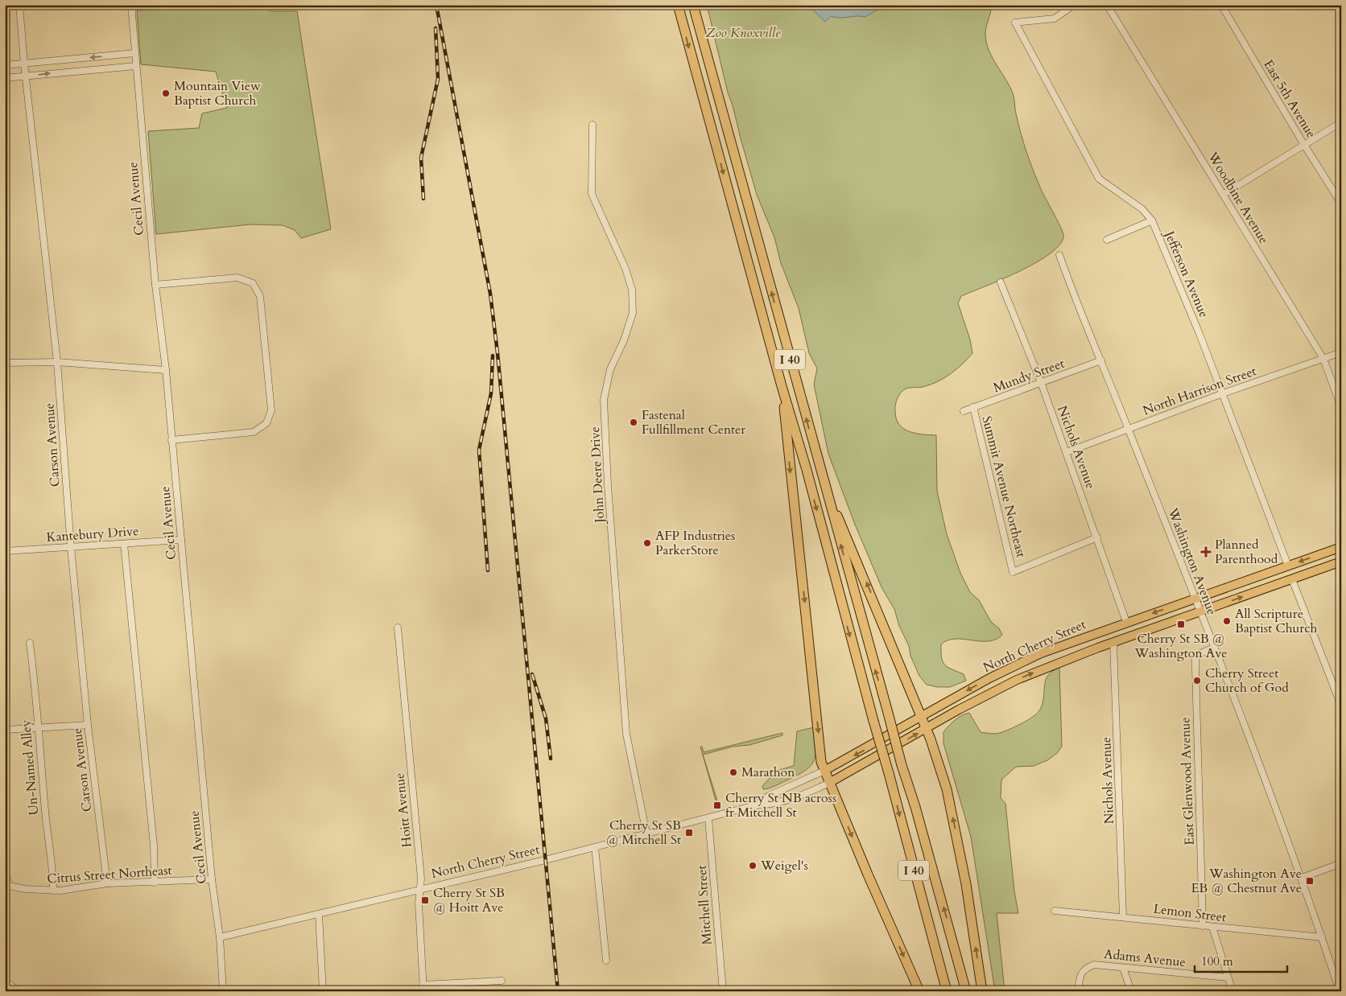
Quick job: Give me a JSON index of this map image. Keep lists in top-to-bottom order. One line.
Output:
{"streets":{"highway":["I 40"],"main road":["North Cherry Street"],"street":["East 5th Avenue","Woodbine Avenue","Cecil Avenue","Jefferson Avenue","Mundy Street","North Harrison Street","Carson Avenue","Nichols Avenue","John Deere Drive","Summit Avenue Northeast","Kantebury Drive","Washington Avenue","Un-Named Alley","East Glenwood Avenue","Hoitt Avenue","Citrus Street Northeast","Mitchell Street","Lemon Street","Adams Avenue"]},"crossings":[["Woodbine Avenue","North Harrison Street"],["Cecil Avenue","Kantebury Drive"],["Cecil Avenue","North Cherry Street"],["Cecil Avenue","Citrus Street Northeast"],["Jefferson Avenue","North Harrison Street"],["Jefferson Avenue","North Cherry Street"],["Mundy Street","Nichols Avenue"],["Mundy Street","Summit Avenue Northeast"],["Mundy Street","Washington Avenue"],["North Harrison Street","Nichols Avenue"],["North Harrison Street","Washington Avenue"],["Carson Avenue","Kantebury Drive"],["Carson Avenue","Citrus Street Northeast"],["Nichols Avenue","Summit Avenue Northeast"],["Nichols Avenue","North Cherry Street"],["Nichols Avenue","Lemon Street"],["John Deere Drive","North Cherry Street"],["Washington Avenue","North Cherry Street"],["Washington Avenue","East Glenwood Avenue"],["Washington Avenue","Lemon Street"],["North Cherry Street","Hoitt Avenue"],["North Cherry Street","Mitchell Street"],["Un-Named Alley","Citrus Street Northeast"],["East Glenwood Avenue","Lemon Street"]],"parks":["Zoo Knoxville"],"places":{"other":["Mountain View Baptist Church","Fastenal Fullfillment Center","AFP Industries ParkerStore","All Scripture Baptist Church","Cherry Street Church of God","Marathon","Weigel's"],"health":["Planned Parenthood"],"transit":["Cherry St SB @ Washington Ave","Cherry St NB across fr Mitchell St","Cherry St SB @ Mitchell St","Washington Ave EB @ Chestnut Ave","Cherry St SB @ Hoitt Ave"]},"scale_bar":"100 m"}
